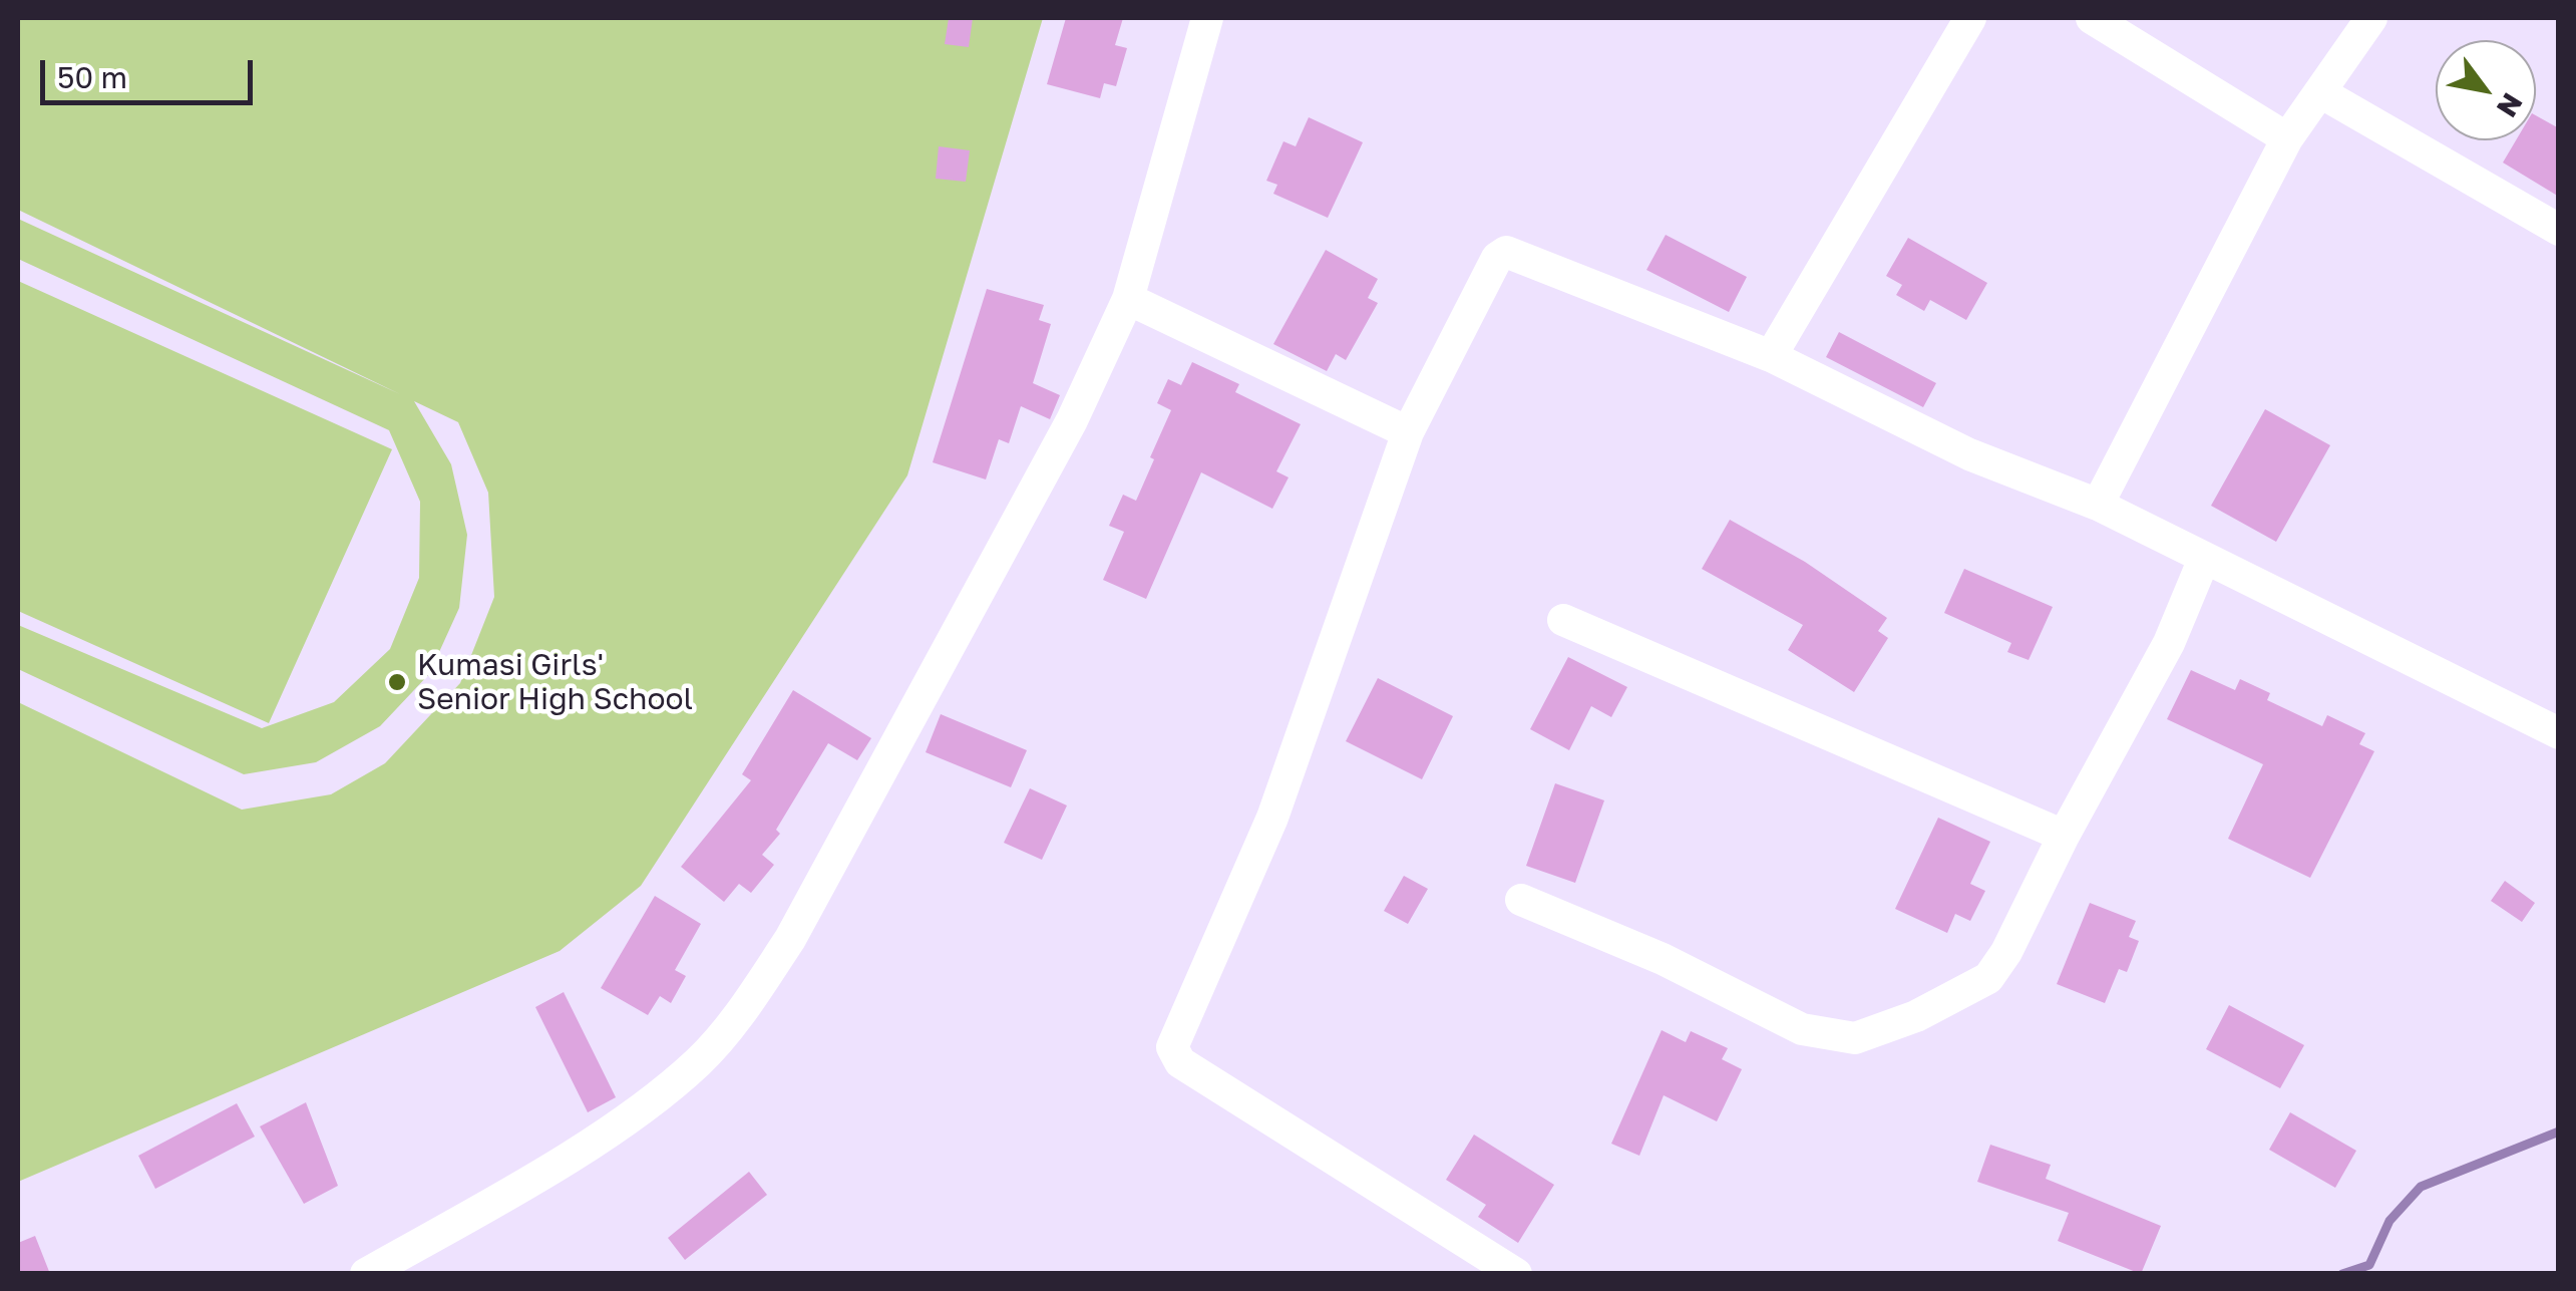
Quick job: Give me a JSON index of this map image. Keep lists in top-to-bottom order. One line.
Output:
{"places":["Kumasi Girls' Senior High School"],"scale_bar":"50 m","north":"bottom right"}
